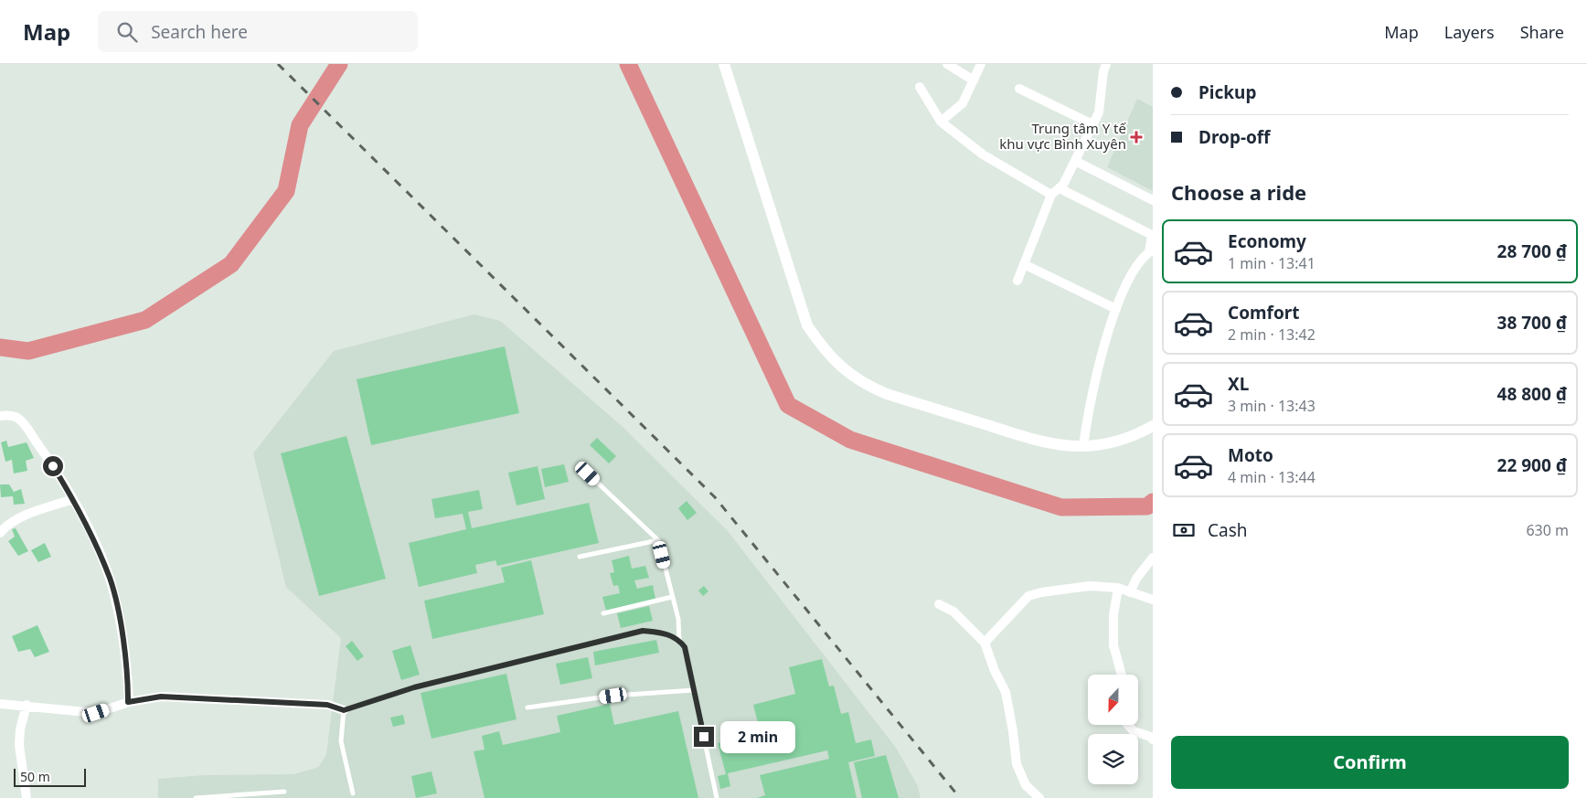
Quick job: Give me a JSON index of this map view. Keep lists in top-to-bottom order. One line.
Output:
{"places":{"health":["Trung tâm Y tế khu vực Bình Xuyên"]},"scale_bar":"50 m","north":"bottom","page":{"header":"Map","search":"Search here","nav":["Map","Layers","Share"],"banner":["Pickup","Drop-off"],"heading":"Choose a ride","list":[{"name":"Economy","note":"1 min · 13:41","value":"28 700 ₫"},{"name":"Comfort","note":"2 min · 13:42","value":"38 700 ₫"},{"name":"XL","note":"3 min · 13:43","value":"48 800 ₫"},{"name":"Moto","note":"4 min · 13:44","value":"22 900 ₫"}],"pay":["Cash","630 m"],"bubble":"2 min","buttons":"Confirm","scale":"50 m"}}
